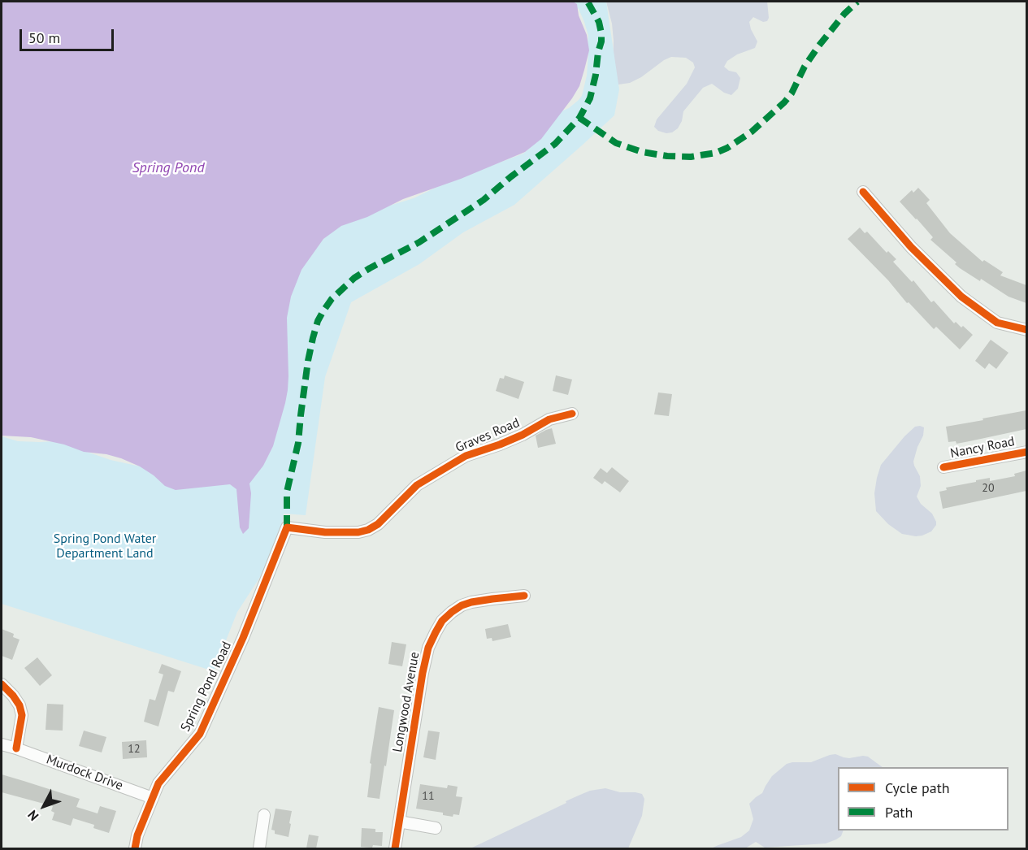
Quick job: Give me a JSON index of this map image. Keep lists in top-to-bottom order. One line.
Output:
{"streets":{"street":["Graves Road","Nancy Road","Spring Pond Road","Longwood Avenue","Murdock Drive"]},"crossings":[["Graves Road","Spring Pond Road"],["Spring Pond Road","Murdock Drive"]],"water":["Spring Pond"],"parks":["Spring Pond Water Department Land"],"house_numbers":["20","12","11"],"legend":["Cycle path","Path"],"scale_bar":"50 m","north":"bottom left"}
